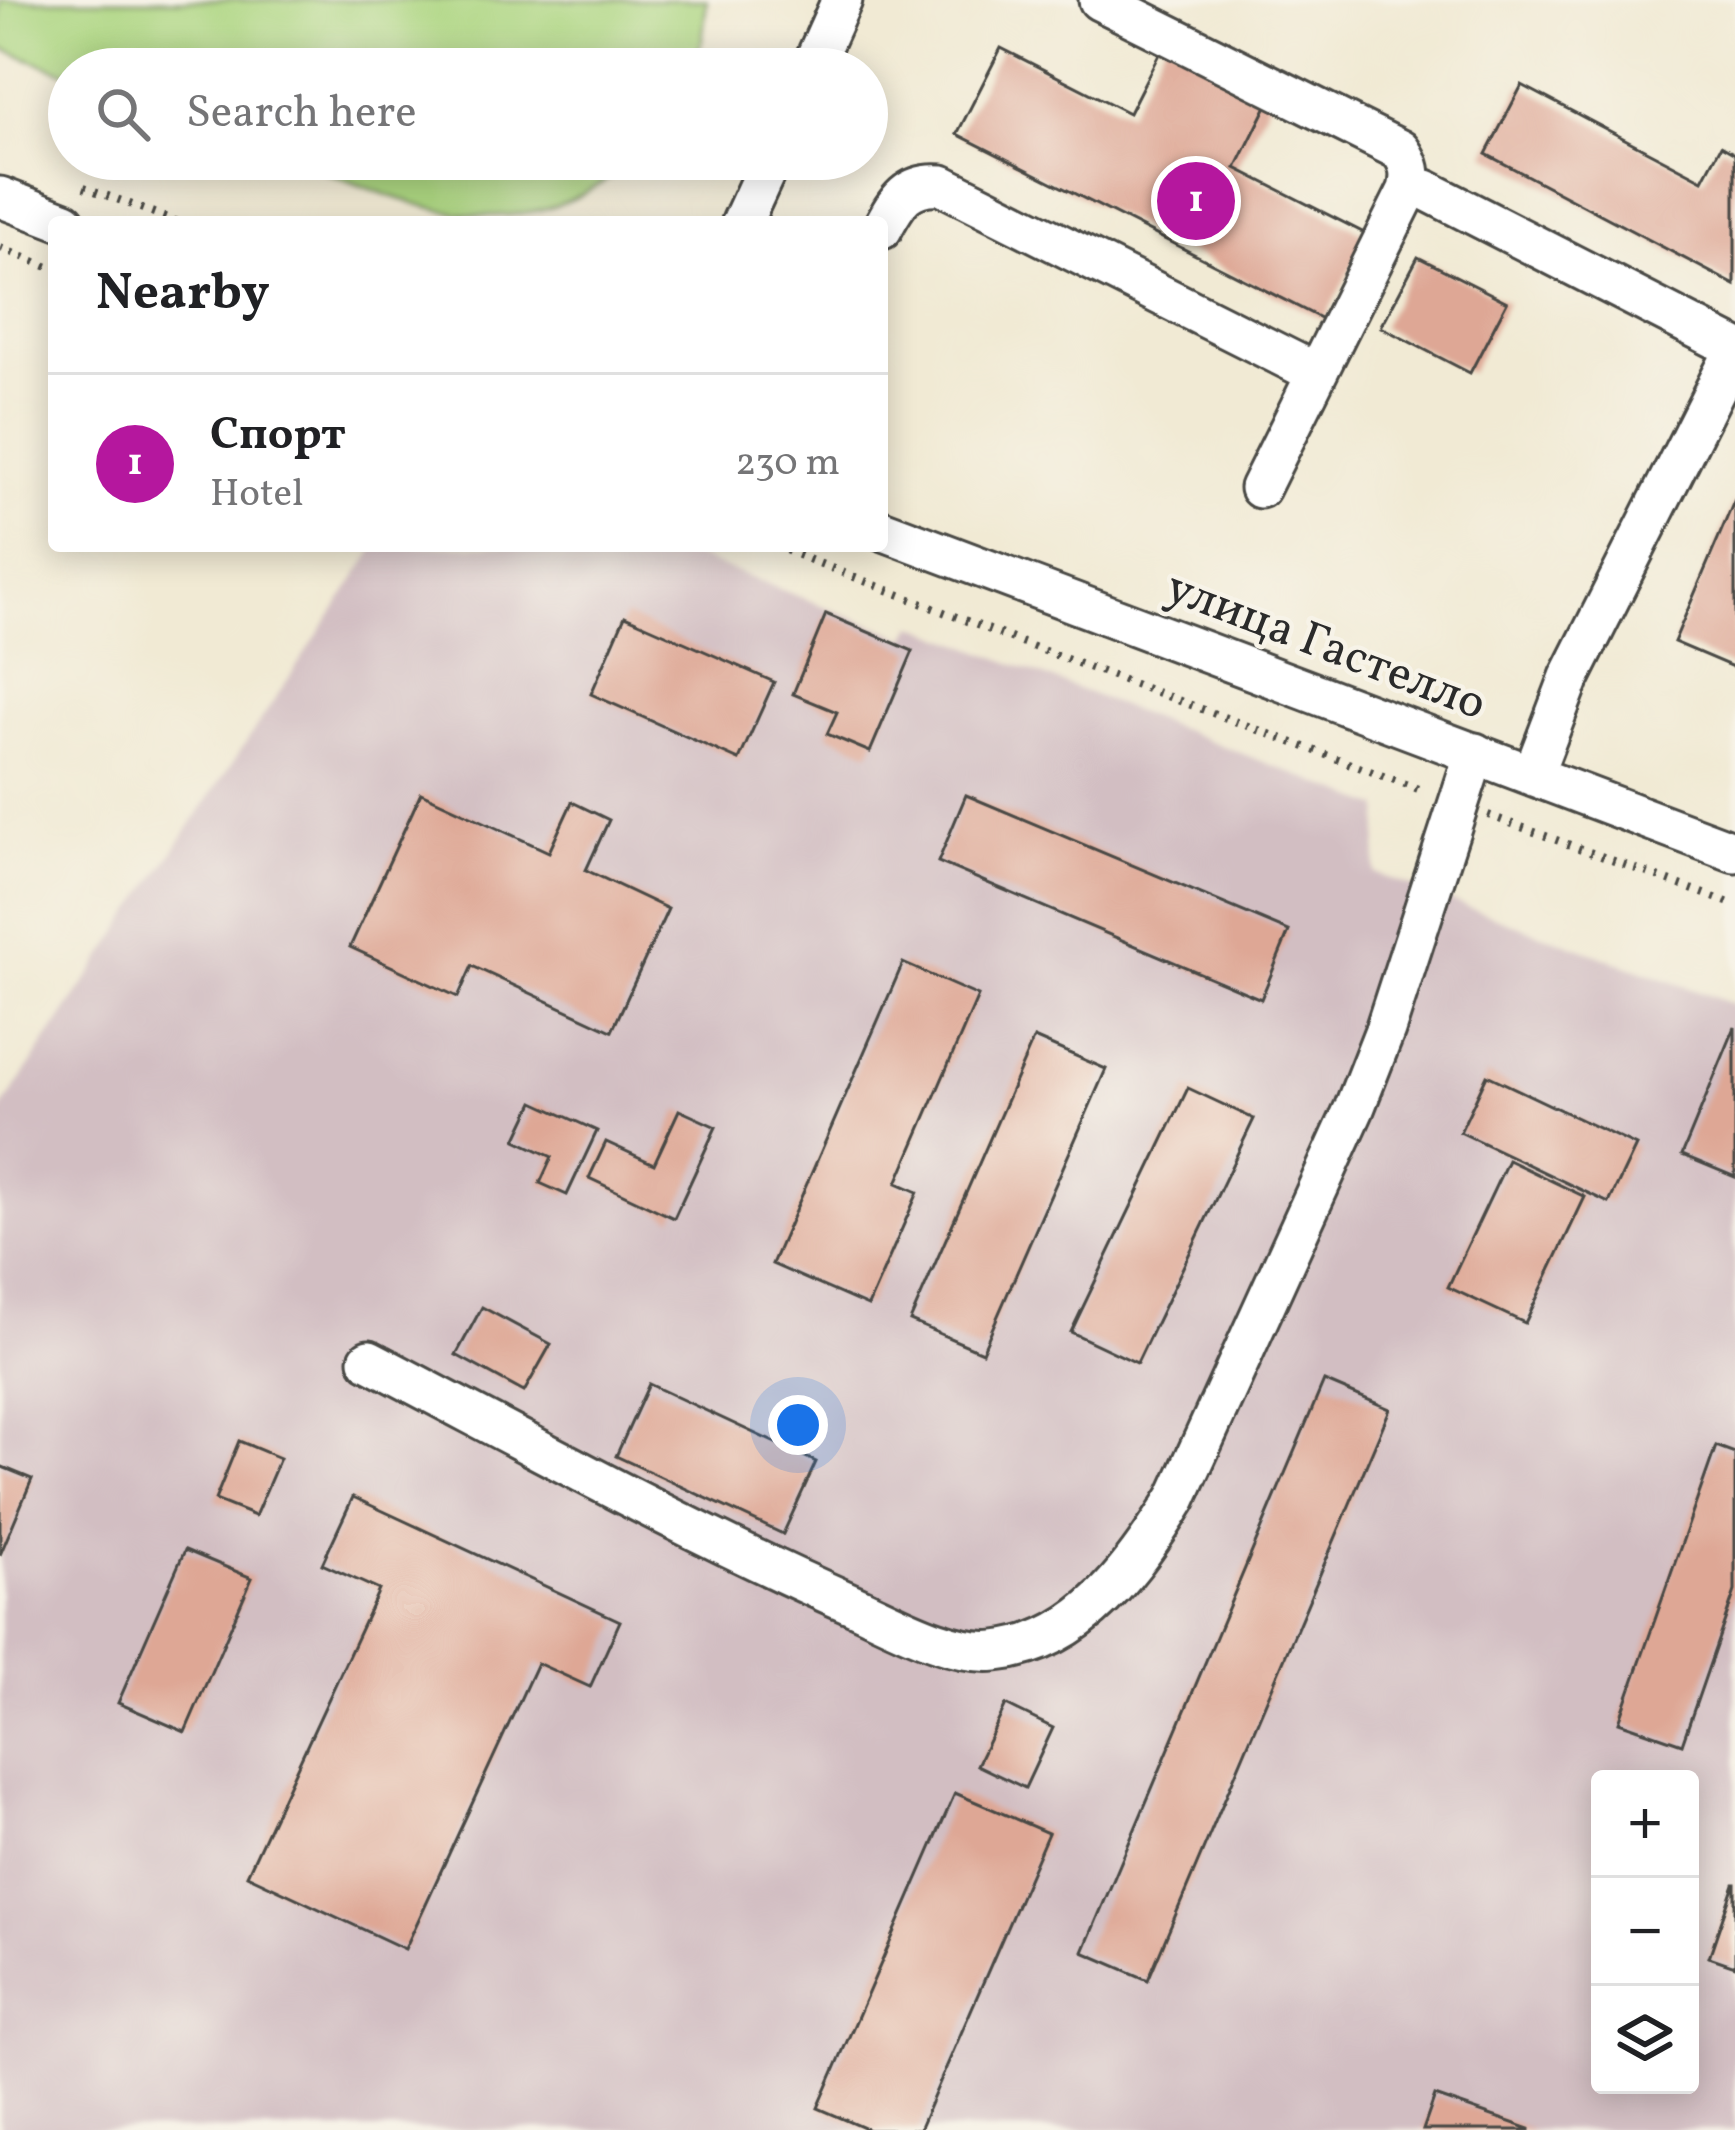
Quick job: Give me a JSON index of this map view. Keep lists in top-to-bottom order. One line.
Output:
{"streets":{"street":["улица Гастелло"]},"page":{"search":"Search here","pins":"1","heading":"Nearby","list":[{"mark":"1","name":"Спорт","note":"Hotel","value":"230 m"}],"map_buttons":["+","−"]}}
